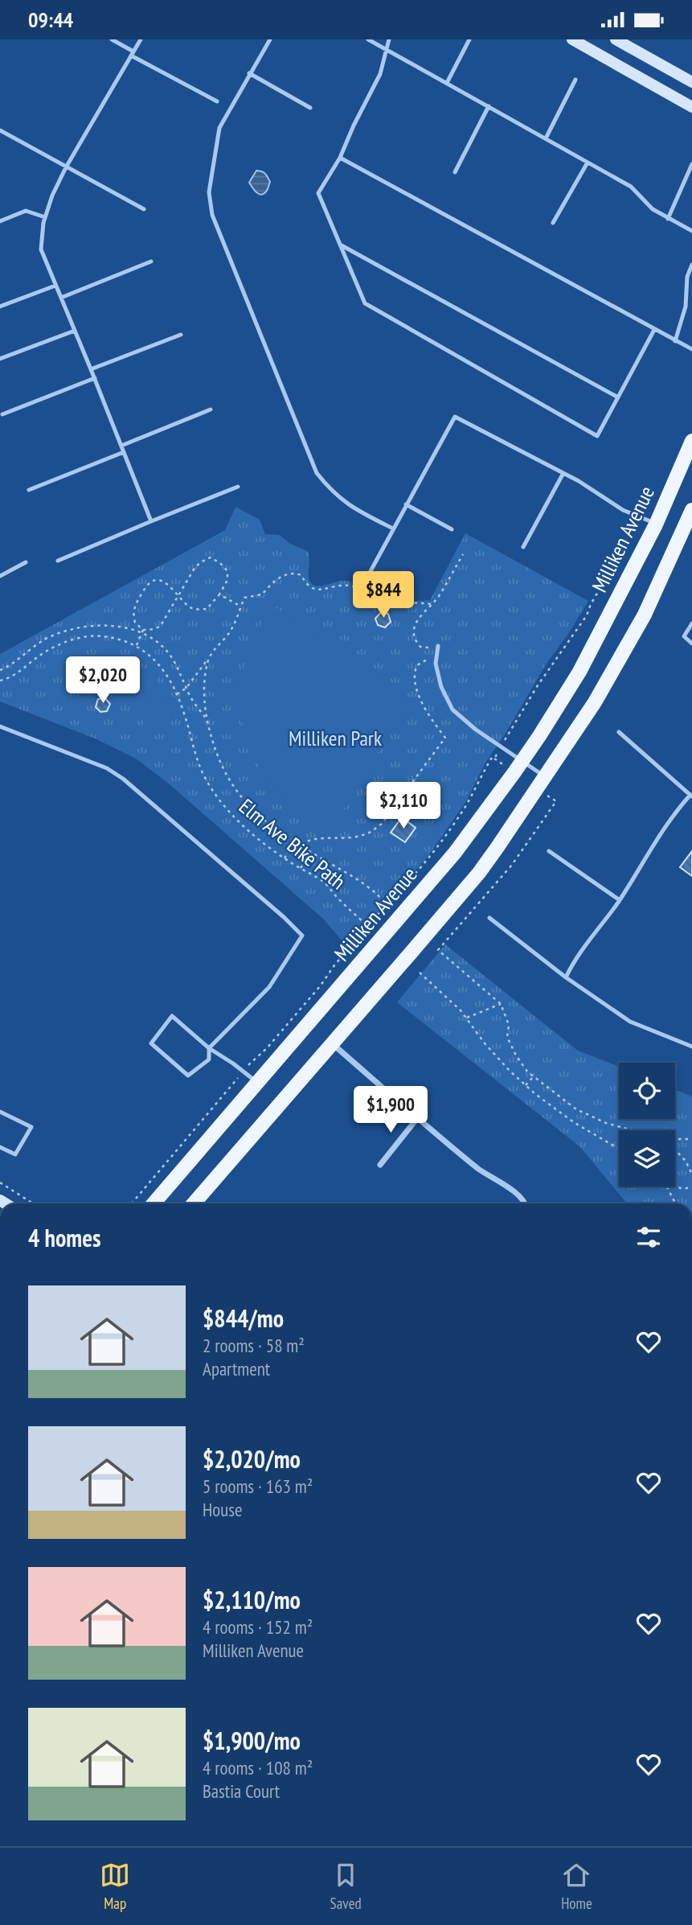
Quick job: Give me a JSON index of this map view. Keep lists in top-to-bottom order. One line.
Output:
{"streets":{"main road":["Milliken Avenue"],"path":["Elm Ave Bike Path"]},"parks":["Milliken Park"],"page":{"status":"09:44","price":["$844","$2,020","$2,110","$1,900"],"heading":"4 homes","list":[{"name":"$844/mo","note":"2 rooms · 58 m² · Apartment"},{"name":"$2,020/mo","note":"5 rooms · 163 m² · House"},{"name":"$2,110/mo","note":"4 rooms · 152 m² · Milliken Avenue"},{"name":"$1,900/mo","note":"4 rooms · 108 m² · Bastia Court"}],"tabs":["Map","Saved","Home"]}}
